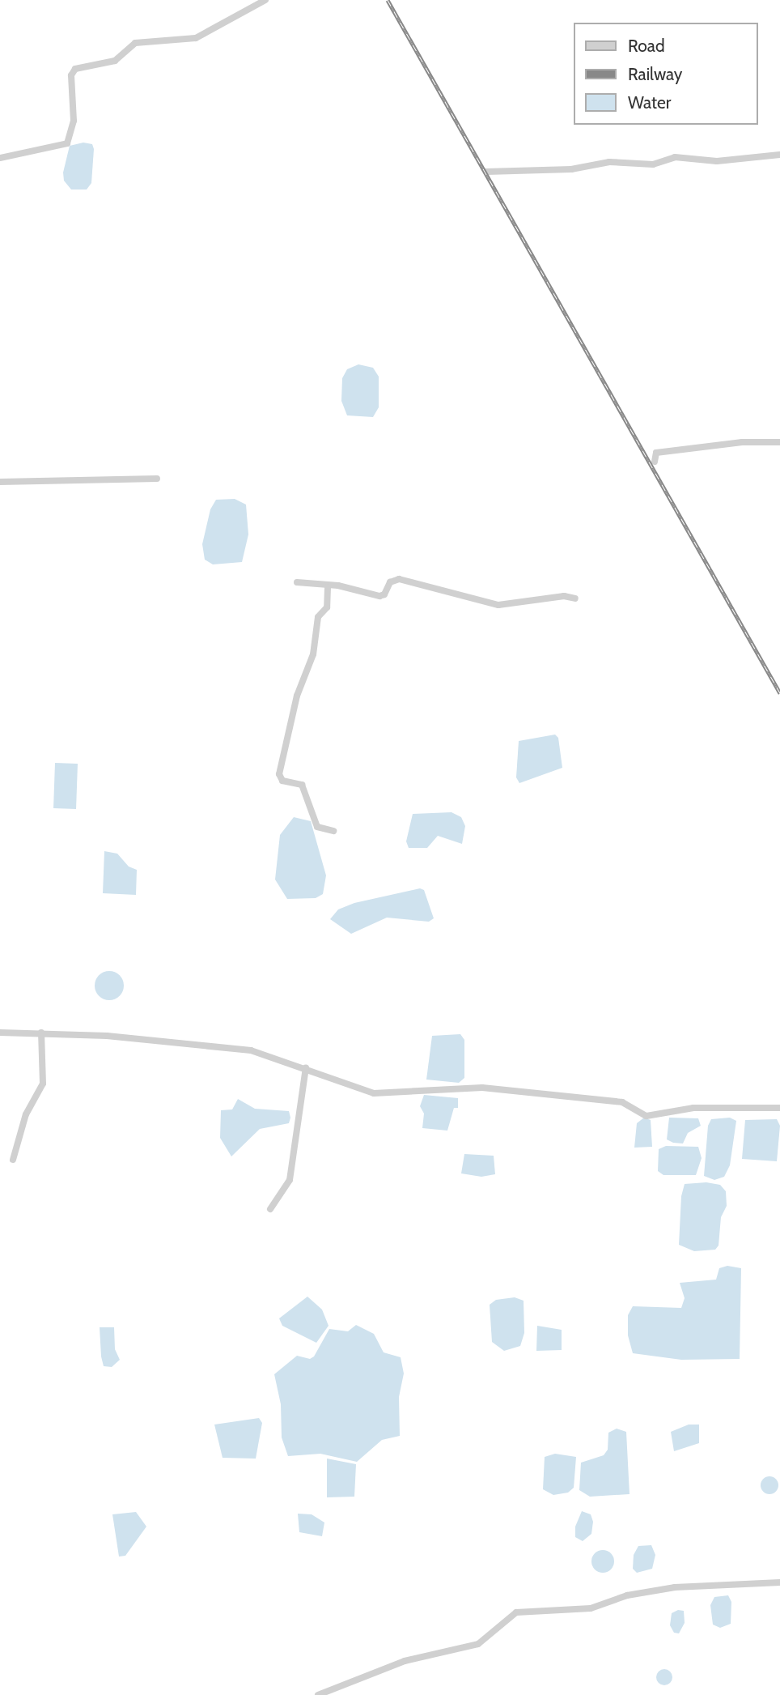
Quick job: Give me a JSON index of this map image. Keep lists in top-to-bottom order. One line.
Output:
{"legend":["Road","Railway","Water"]}
